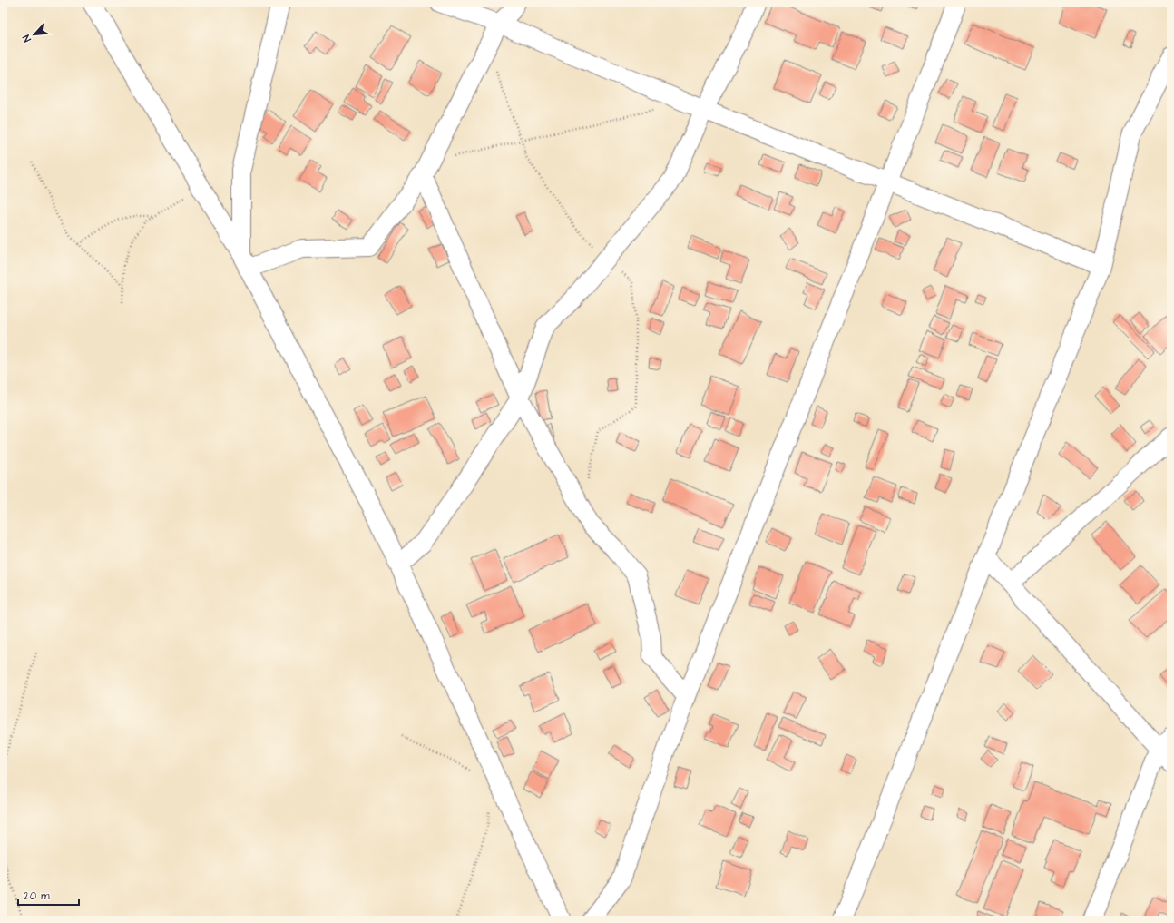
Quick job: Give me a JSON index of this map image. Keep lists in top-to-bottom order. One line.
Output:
{"scale_bar":"20 m","north":"bottom left"}
